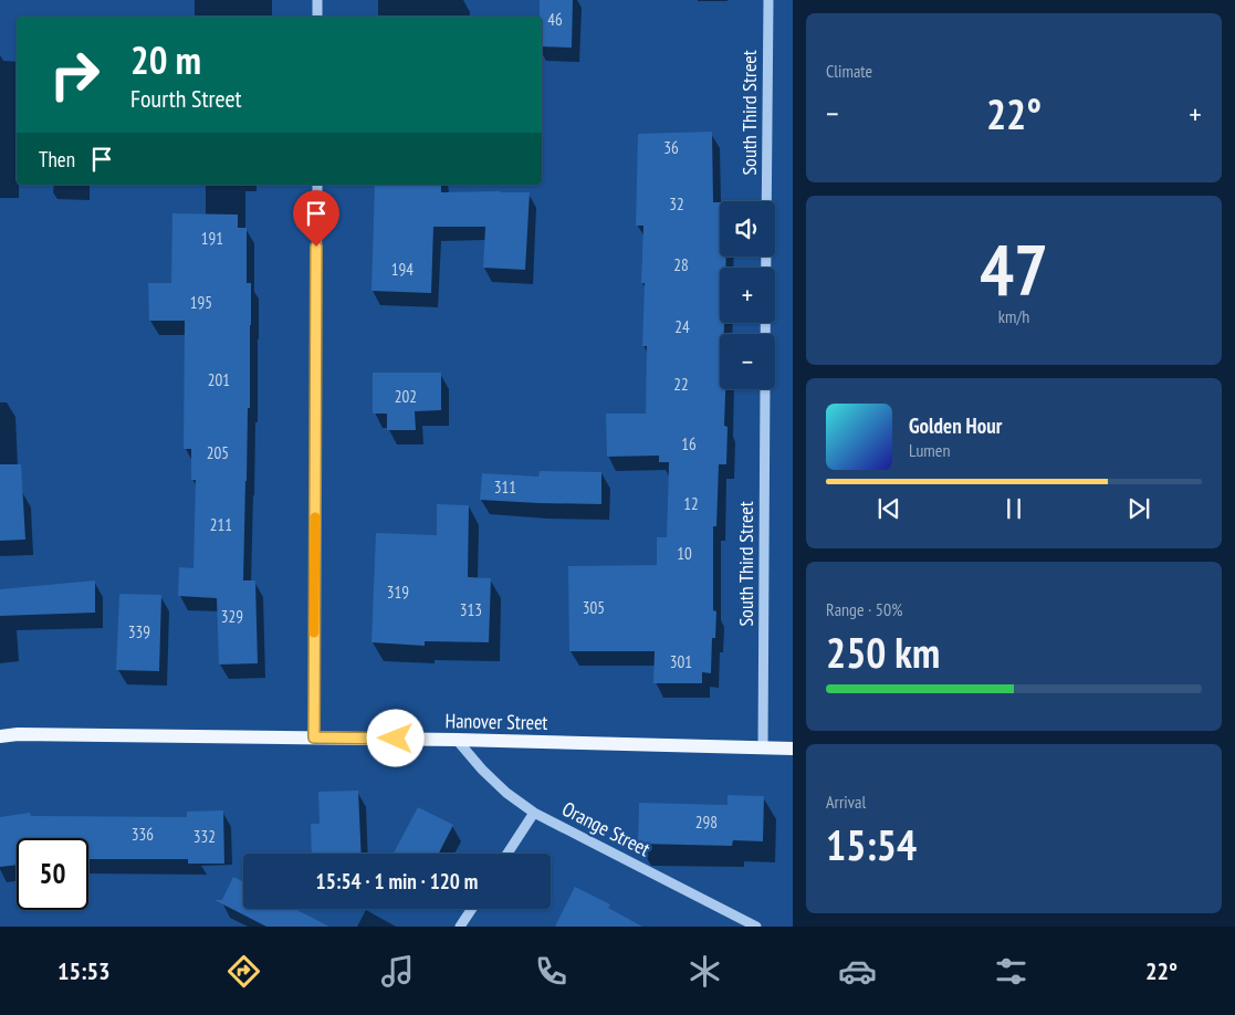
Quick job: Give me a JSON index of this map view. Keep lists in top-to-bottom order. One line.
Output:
{"streets":{"main road":["Hanover Street"],"street":["South Third Street","Orange Street"]},"crossings":[["South Third Street","Hanover Street"],["Hanover Street","Orange Street"]],"house_numbers":["46","36","32","191","28","194","195","24","201","22","202","16","205","311","12","211","10","319","305","313","329","339","301","298","336","332"],"page":{"tile":["Climate",["47","km/h"],["Range · 50%","250 km"],["Arrival","15:54"]],"turn":["20 m","Fourth Street"],"heat":["−","22°","+"],"then":"Then","map_buttons":["+","−"],"song":["Golden Hour","Lumen"],"limit":"50","trip":"15:54 · 1 min · 120 m","tabs":["15:53","22°"]}}
